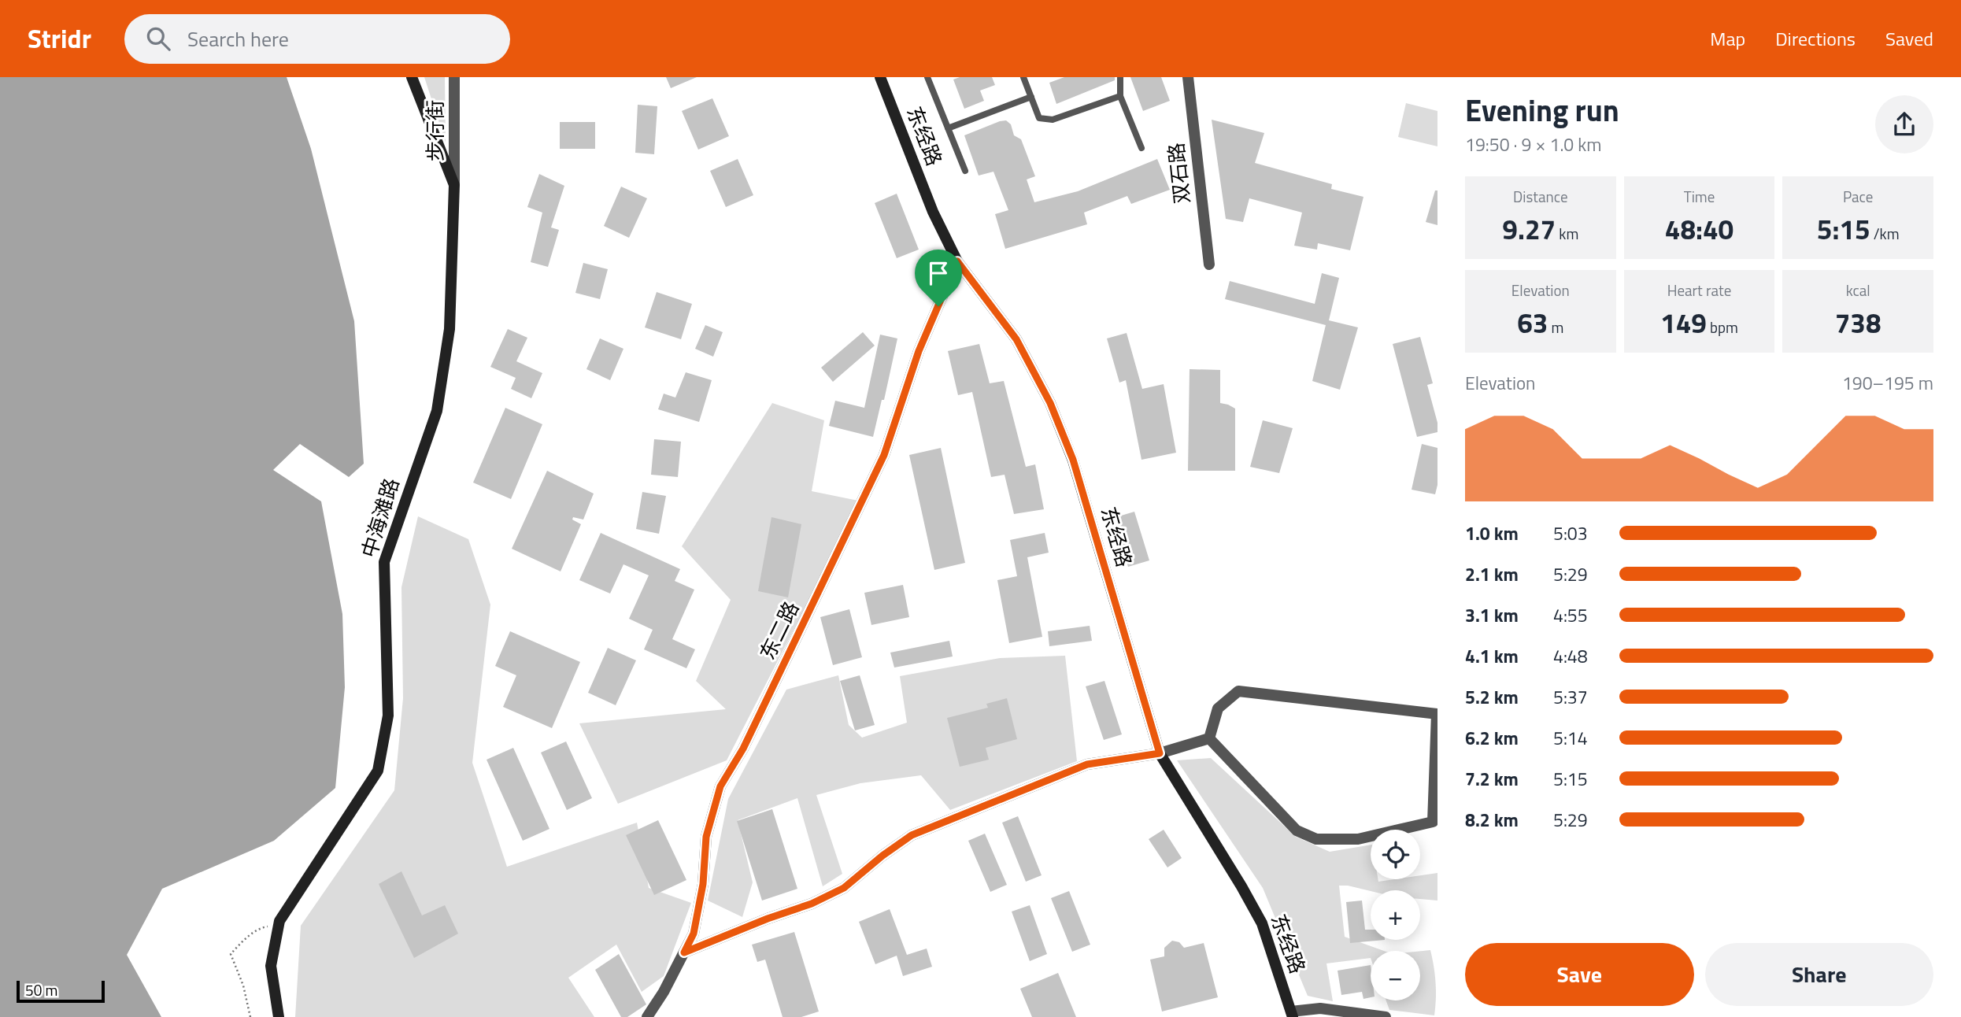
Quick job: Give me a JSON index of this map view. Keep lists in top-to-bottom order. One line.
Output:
{"streets":{"main road":["东经路","中海滩路"],"street":["步行街","双石路","东二路"]},"crossings":[["步行街","中海滩路"],["东经路","东二路"]],"scale_bar":"50 m","page":{"header":"Stridr","search":"Search here","nav":["Map","Directions","Saved"],"heading":["Evening run","19:50 · 9 × 1.0 km"],"stats":[["Distance","9.27 km"],["Time","48:40"],["Pace","5:15 /km"],["Elevation","63 m"],["Heart rate","149 bpm"],["kcal","738"]],"chart":["Elevation","190–195 m"],"list":[{"name":"1.0 km","note":"5:03"},{"name":"2.1 km","note":"5:29"},{"name":"3.1 km","note":"4:55"},{"name":"4.1 km","note":"4:48"},{"name":"5.2 km","note":"5:37"},{"name":"6.2 km","note":"5:14"},{"name":"7.2 km","note":"5:15"},{"name":"8.2 km","note":"5:29"}],"map_buttons":["+","−"],"buttons":["Save","Share"],"scale":"50 m"}}
